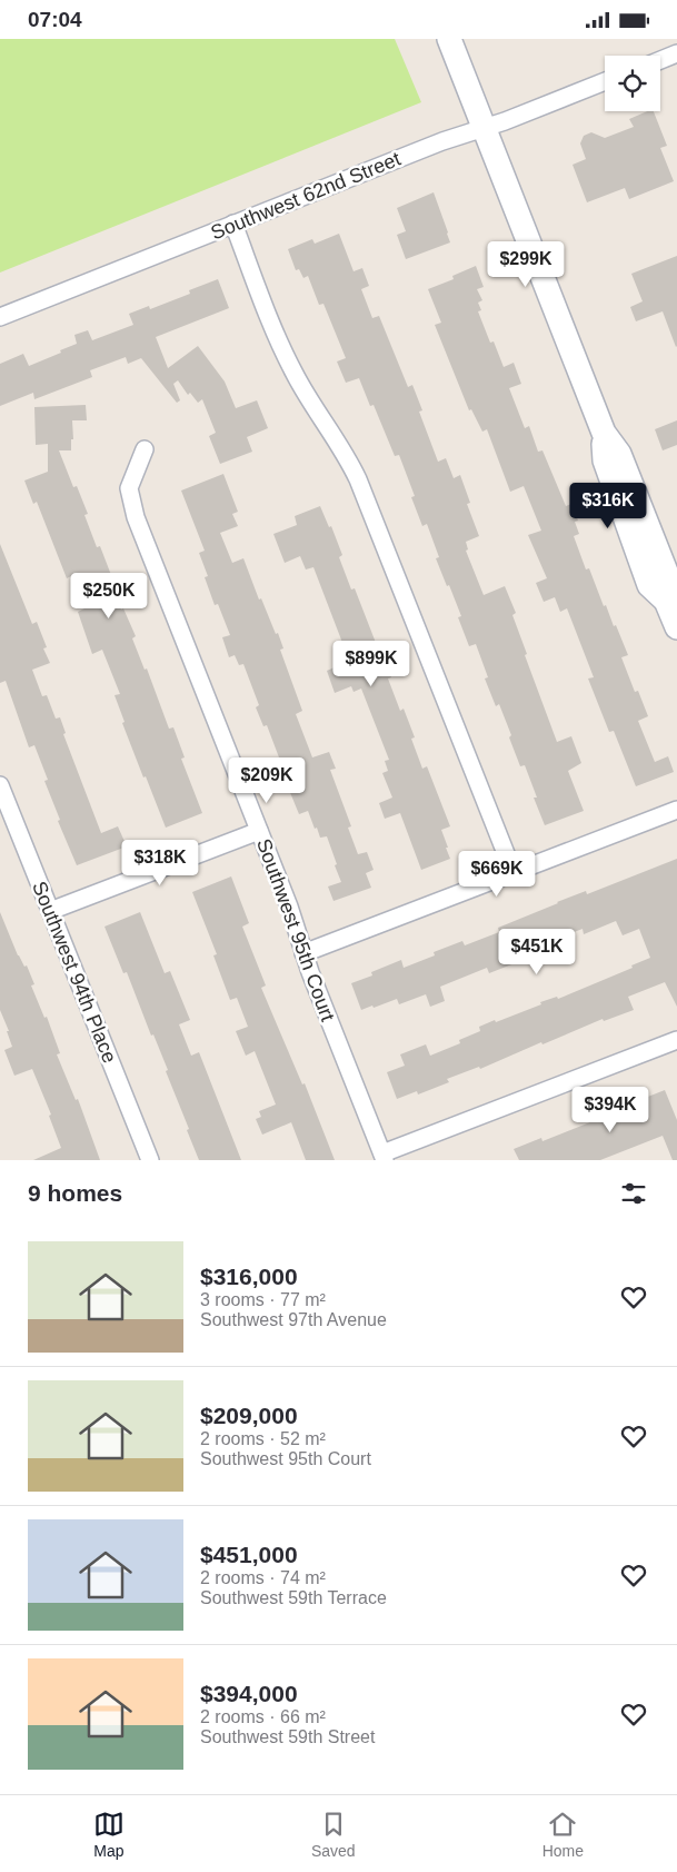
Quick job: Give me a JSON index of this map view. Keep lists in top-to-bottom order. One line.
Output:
{"streets":{"street":["Southwest 62nd Street","Southwest 95th Court","Southwest 94th Place"]},"page":{"status":"07:04","price":["$299K","$316K","$250K","$899K","$209K","$318K","$669K","$451K","$394K"],"heading":"9 homes","list":[{"name":"$316,000","note":"3 rooms · 77 m² · Southwest 97th Avenue"},{"name":"$209,000","note":"2 rooms · 52 m² · Southwest 95th Court"},{"name":"$451,000","note":"2 rooms · 74 m² · Southwest 59th Terrace"},{"name":"$394,000","note":"2 rooms · 66 m² · Southwest 59th Street"}],"tabs":["Map","Saved","Home"]}}
